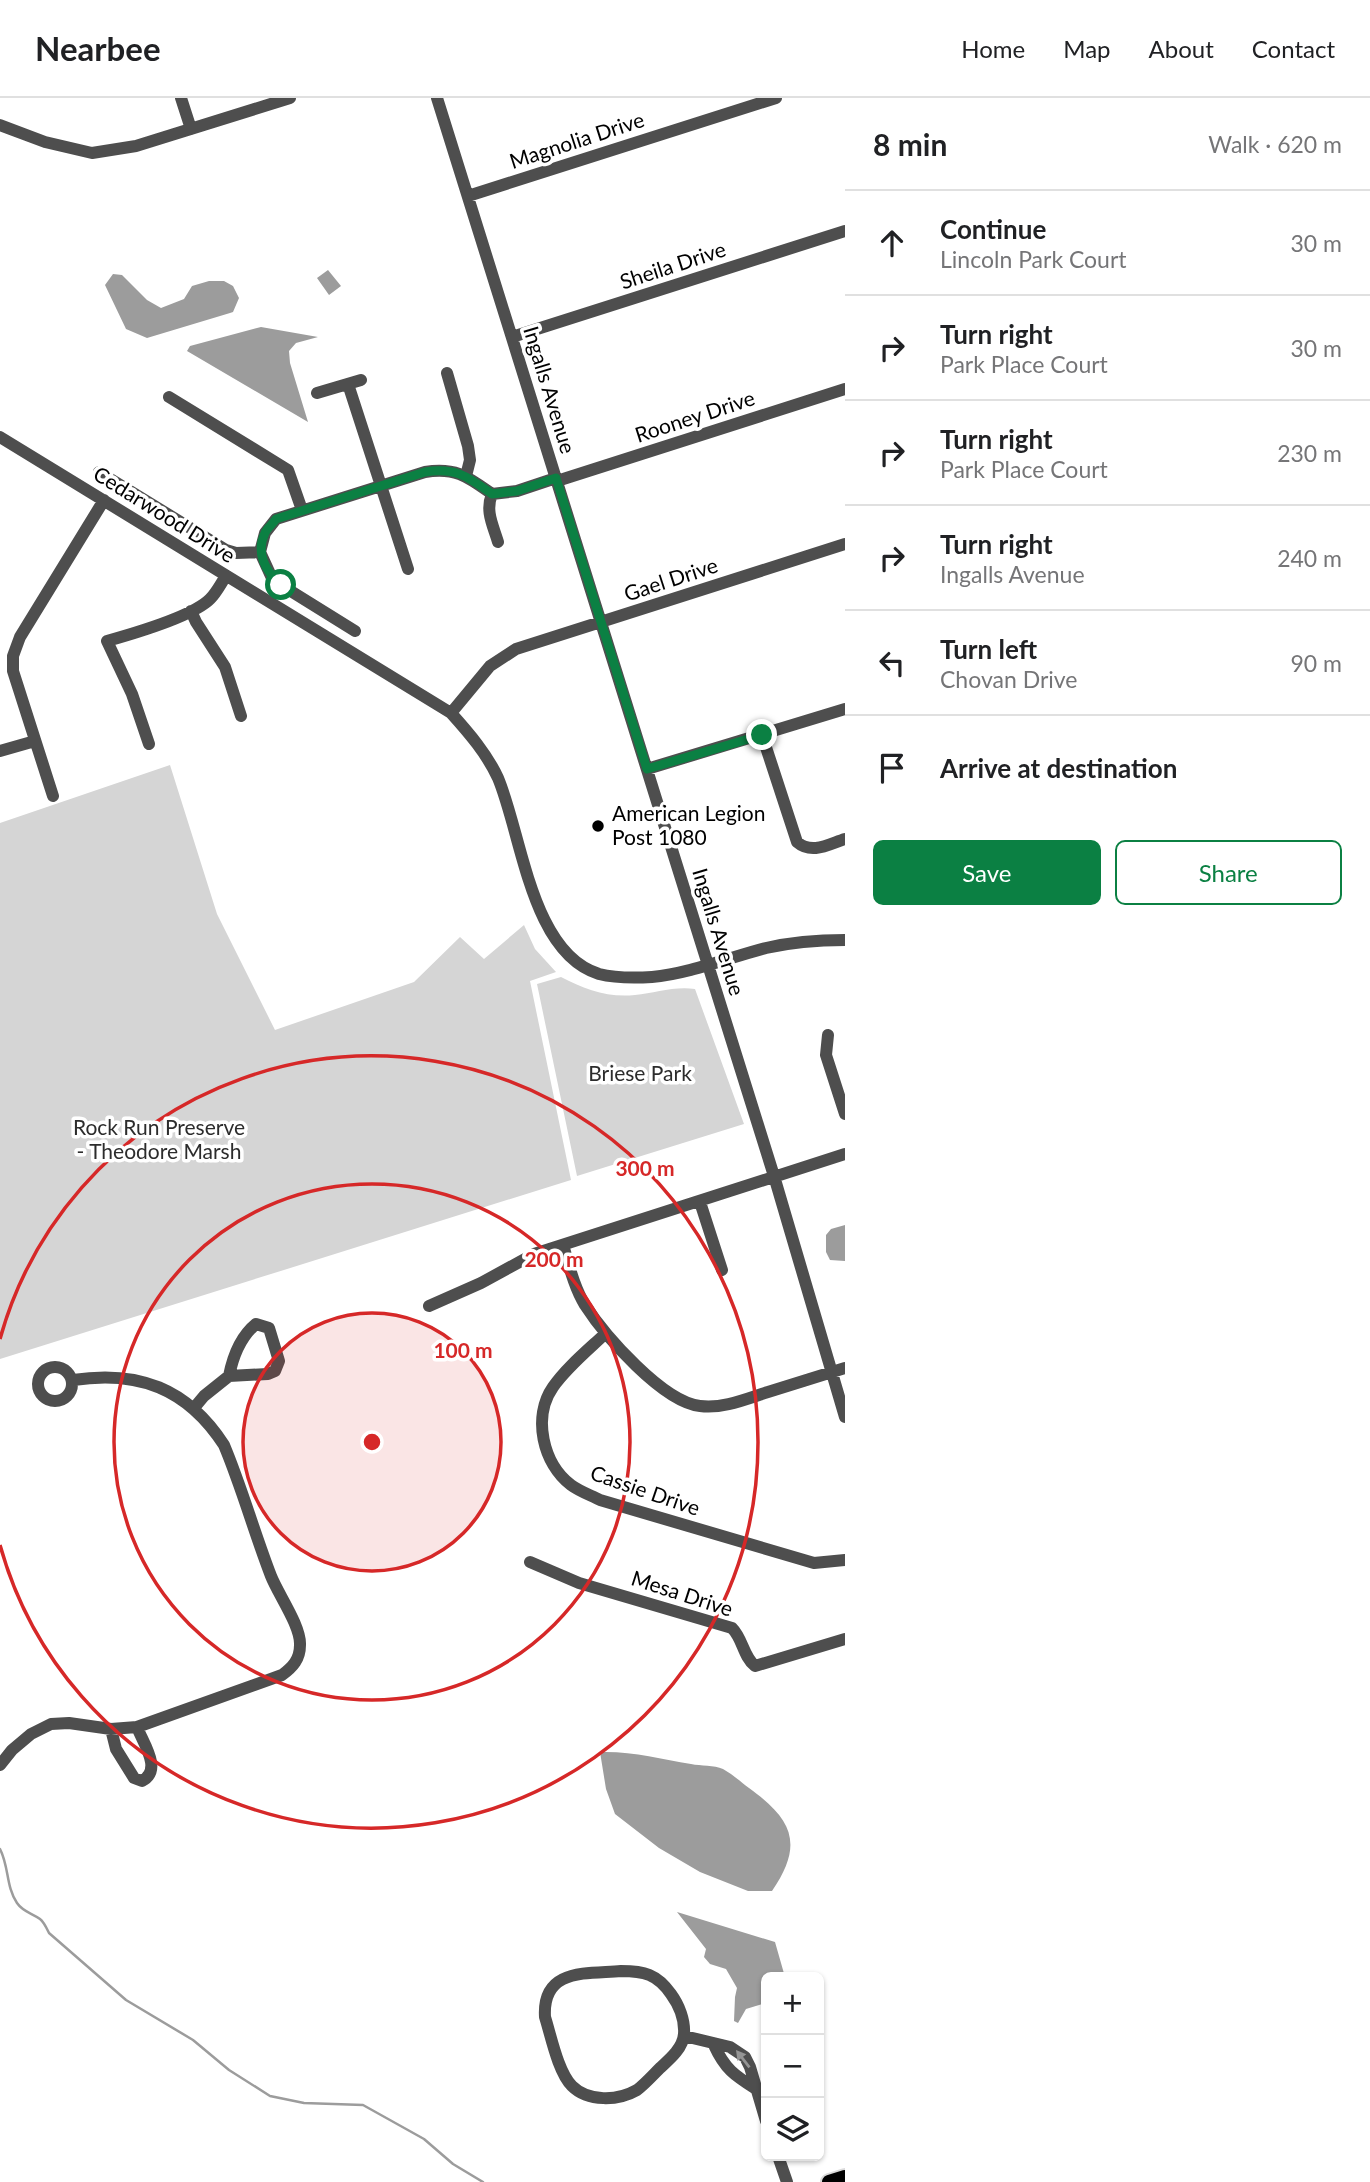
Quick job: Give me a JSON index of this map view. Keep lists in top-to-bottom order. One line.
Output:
{"streets":{"street":["Magnolia Drive","Sheila Drive","Ingalls Avenue","Rooney Drive","Cedarwood Drive","Gael Drive","Cassie Drive","Mesa Drive"]},"crossings":[["Magnolia Drive","Ingalls Avenue"],["Sheila Drive","Ingalls Avenue"],["Ingalls Avenue","Rooney Drive"],["Ingalls Avenue","Cedarwood Drive"],["Ingalls Avenue","Gael Drive"],["Cedarwood Drive","Gael Drive"]],"parks":["Briese Park","Rock Run Preserve - Theodore Marsh"],"places":["American Legion Post 1080"],"page":{"header":"Nearbee","nav":["Home","Map","About","Contact"],"heading":["8 min","Walk · 620 m"],"list":[["Continue","Lincoln Park Court","30 m"],["Turn right","Park Place Court","30 m"],["Turn right","Park Place Court","230 m"],["Turn right","Ingalls Avenue","240 m"],["Turn left","Chovan Drive","90 m"],"Arrive at destination"],"buttons":["Save","Share"],"map_buttons":["+","−"]},"rings":["300 m","200 m","100 m"]}
